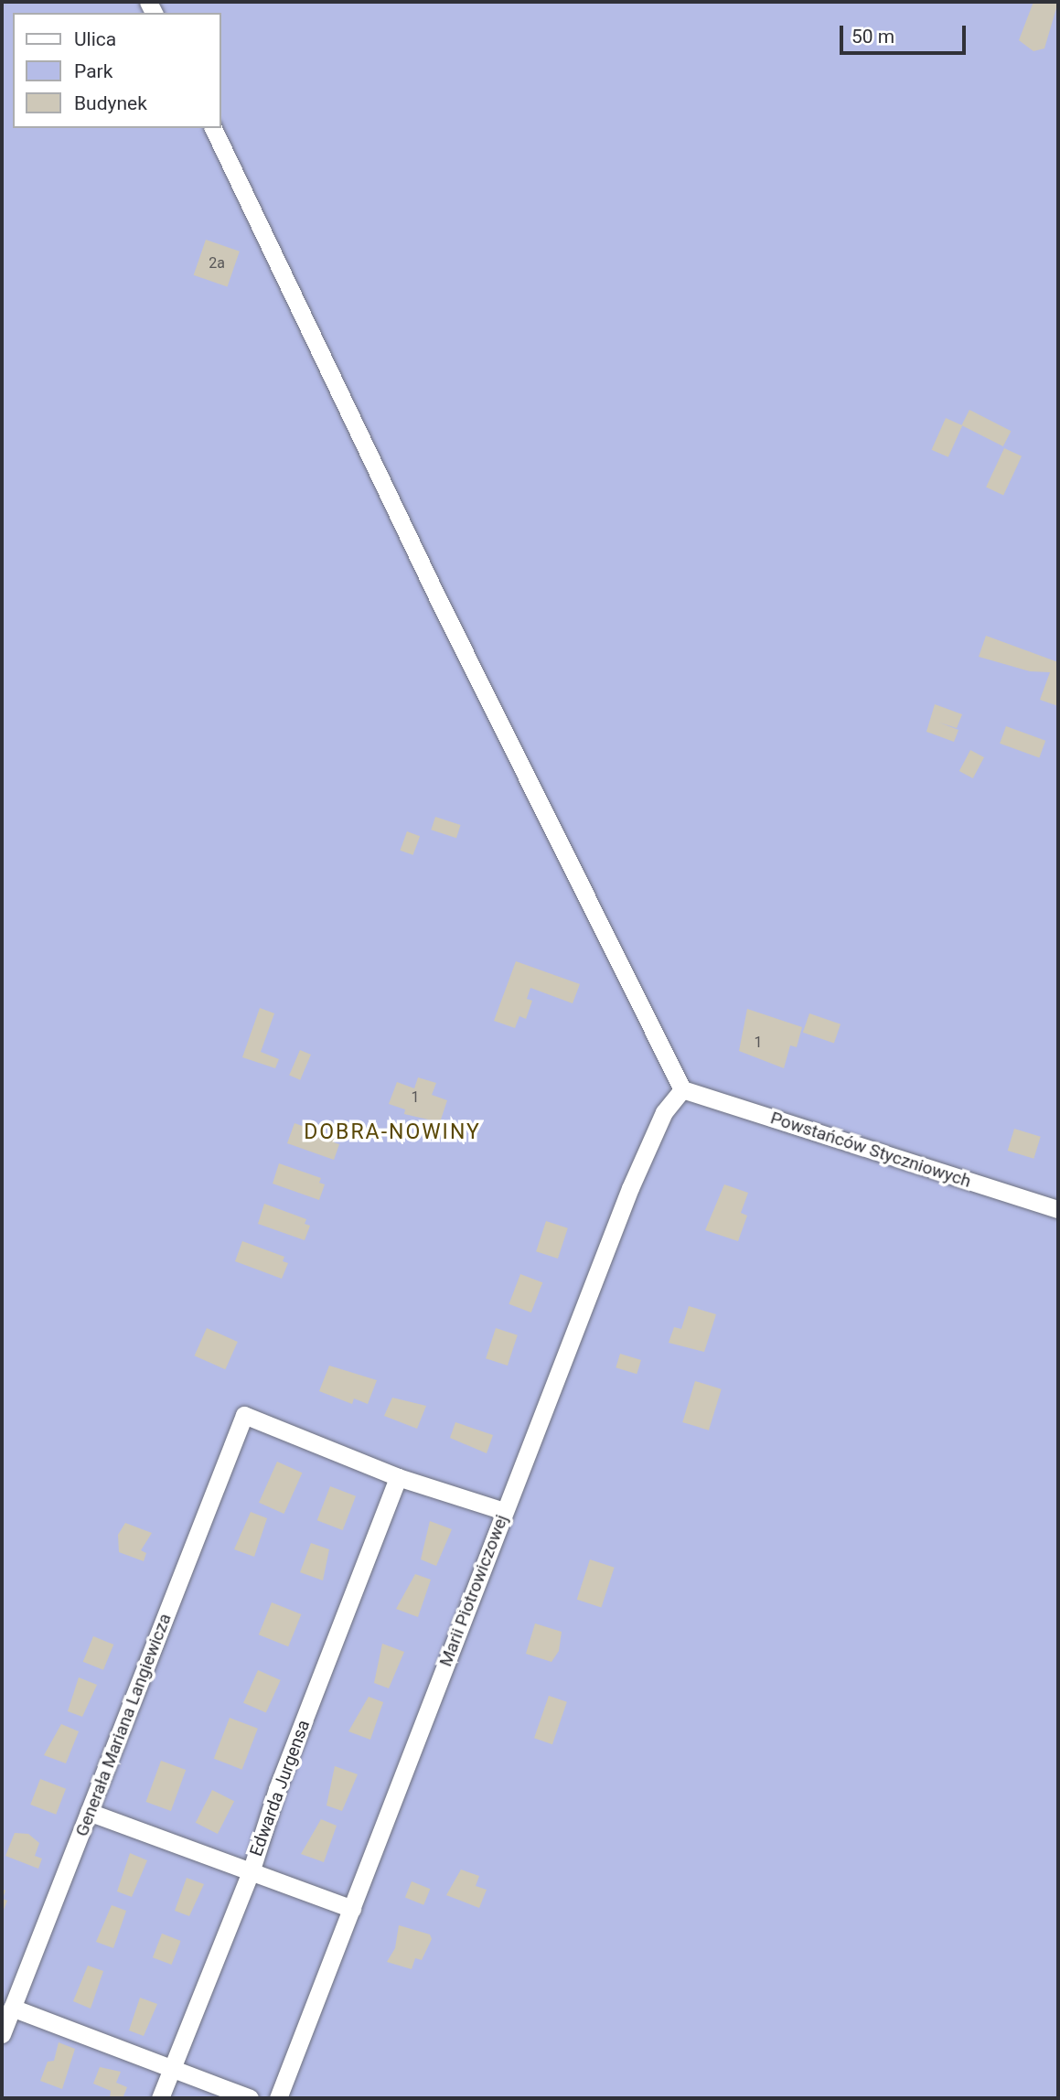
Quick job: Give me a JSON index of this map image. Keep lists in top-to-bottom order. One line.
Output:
{"streets":{"street":["Powstańców Styczniowych","Marii Piotrowiczowej","Generała Mariana Langiewicza","Edwarda Jurgensa"]},"crossings":[["Powstańców Styczniowych","Marii Piotrowiczowej"],["Generała Mariana Langiewicza","Edwarda Jurgensa"]],"districts":["DOBRA-NOWINY"],"house_numbers":["2a","1","1"],"legend":["Ulica","Park","Budynek"],"scale_bar":"50 m"}
